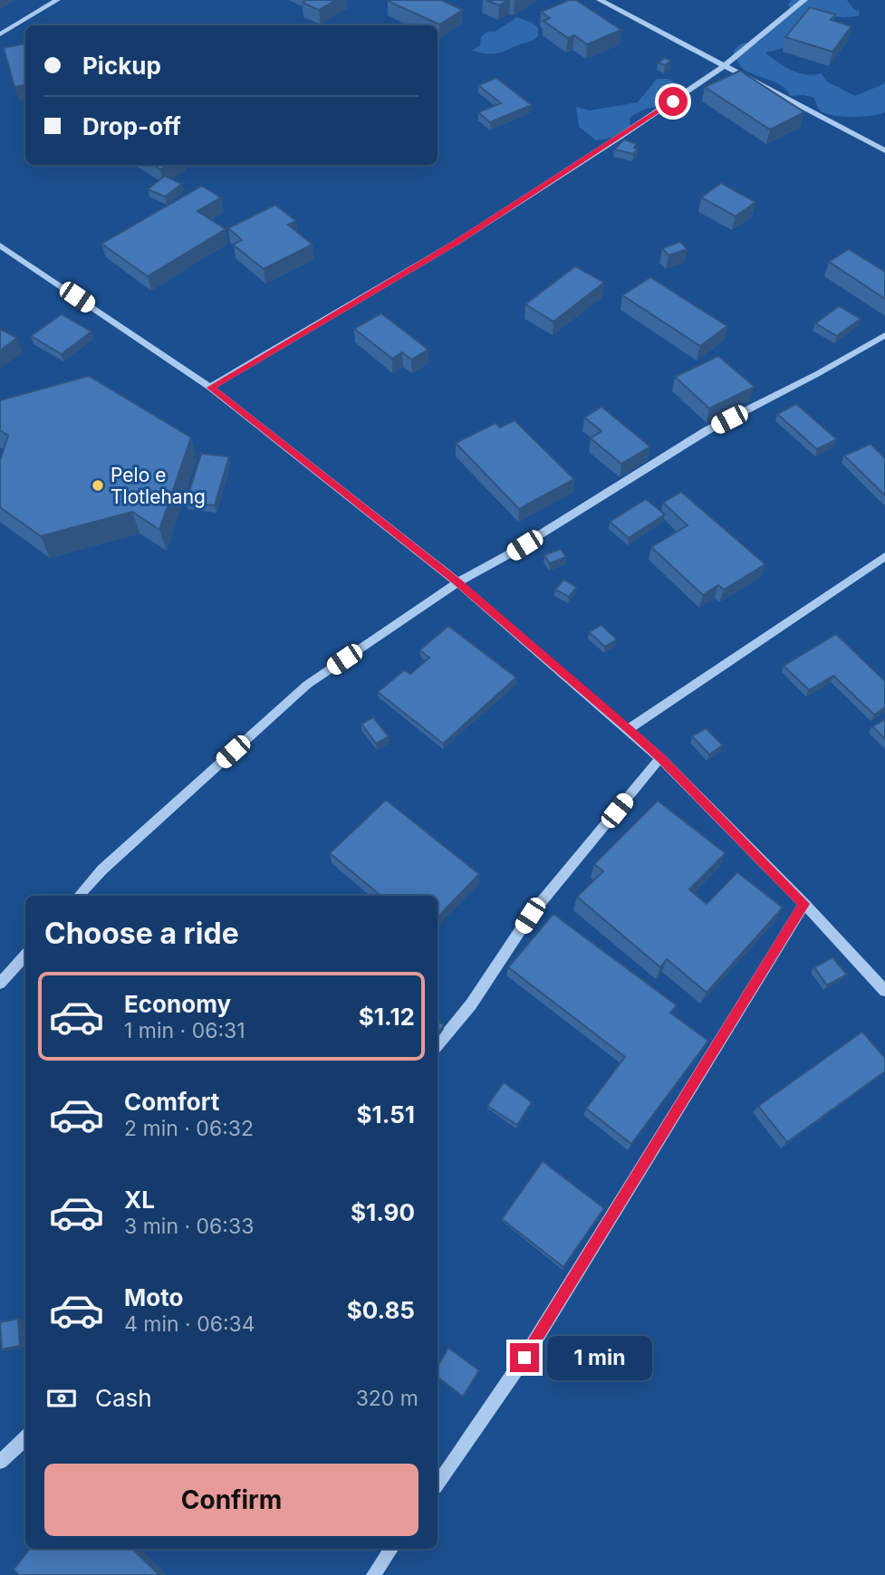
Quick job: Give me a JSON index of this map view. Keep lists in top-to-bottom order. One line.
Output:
{"places":["Pelo e Tlotlehang"],"page":{"banner":["Pickup","Drop-off"],"heading":"Choose a ride","list":[{"name":"Economy","note":"1 min · 06:31","value":"$1.12"},{"name":"Comfort","note":"2 min · 06:32","value":"$1.51"},{"name":"XL","note":"3 min · 06:33","value":"$1.90"},{"name":"Moto","note":"4 min · 06:34","value":"$0.85"}],"bubble":"1 min","pay":["Cash","320 m"],"buttons":"Confirm"}}
